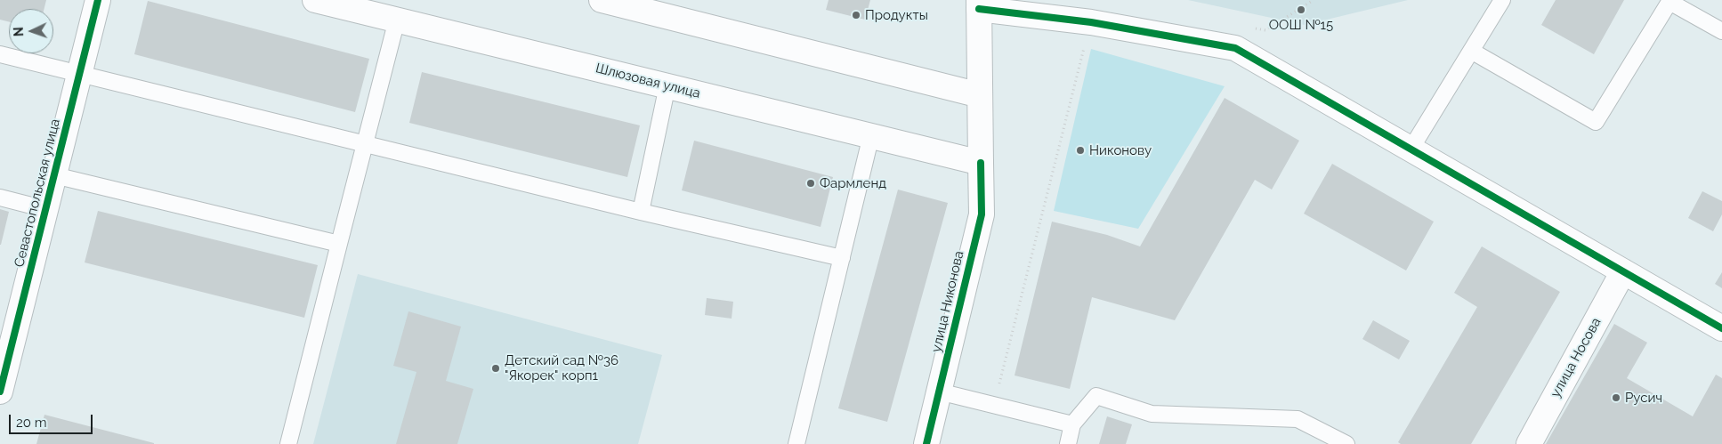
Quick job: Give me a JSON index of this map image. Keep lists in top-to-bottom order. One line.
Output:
{"streets":{"street":["Шлюзовая улица","Севастопольская улица","улица Никонова","улица Носова"]},"crossings":[["Шлюзовая улица","улица Никонова"]],"places":["ООШ №15","Продукты","Никонову","Фармленд","Детский сад №36 \"Якорек\" корп1","Русич"],"scale_bar":"20 m","north":"left"}
